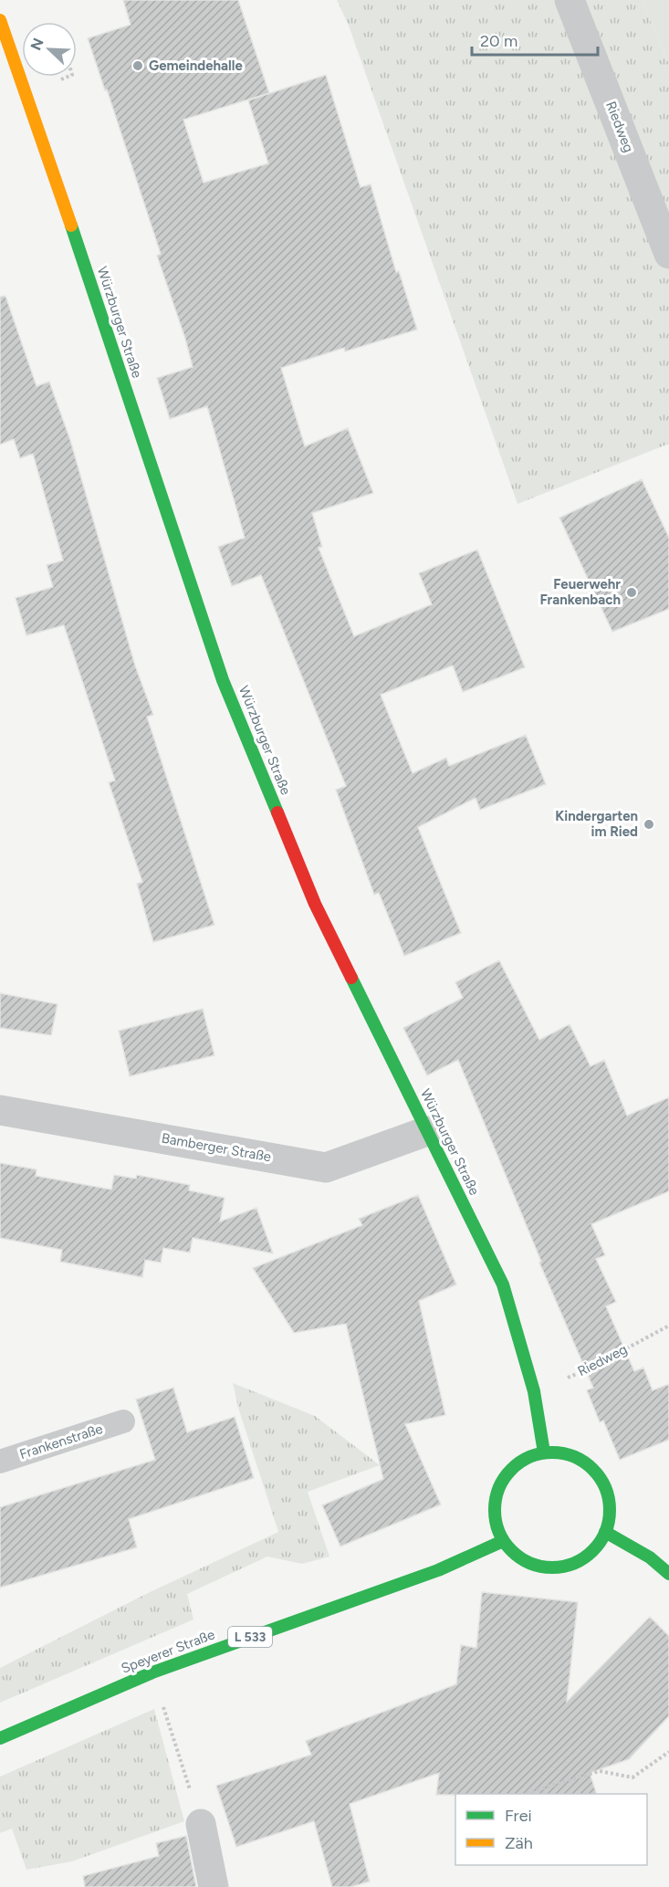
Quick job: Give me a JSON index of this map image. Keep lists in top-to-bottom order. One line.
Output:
{"streets":{"main road":["Würzburger Straße","L 533","Speyerer Straße"],"street":["Riedweg","Bamberger Straße"],"lane":["Frankenstraße"]},"crossings":[["Riedweg","Würzburger Straße"],["Würzburger Straße","Bamberger Straße"],["Würzburger Straße","Speyerer Straße"]],"places":["Gemeindehalle","Feuerwehr Frankenbach","Kindergarten im Ried"],"legend":["Frei","Zäh"],"scale_bar":"20 m","north":"top left"}
